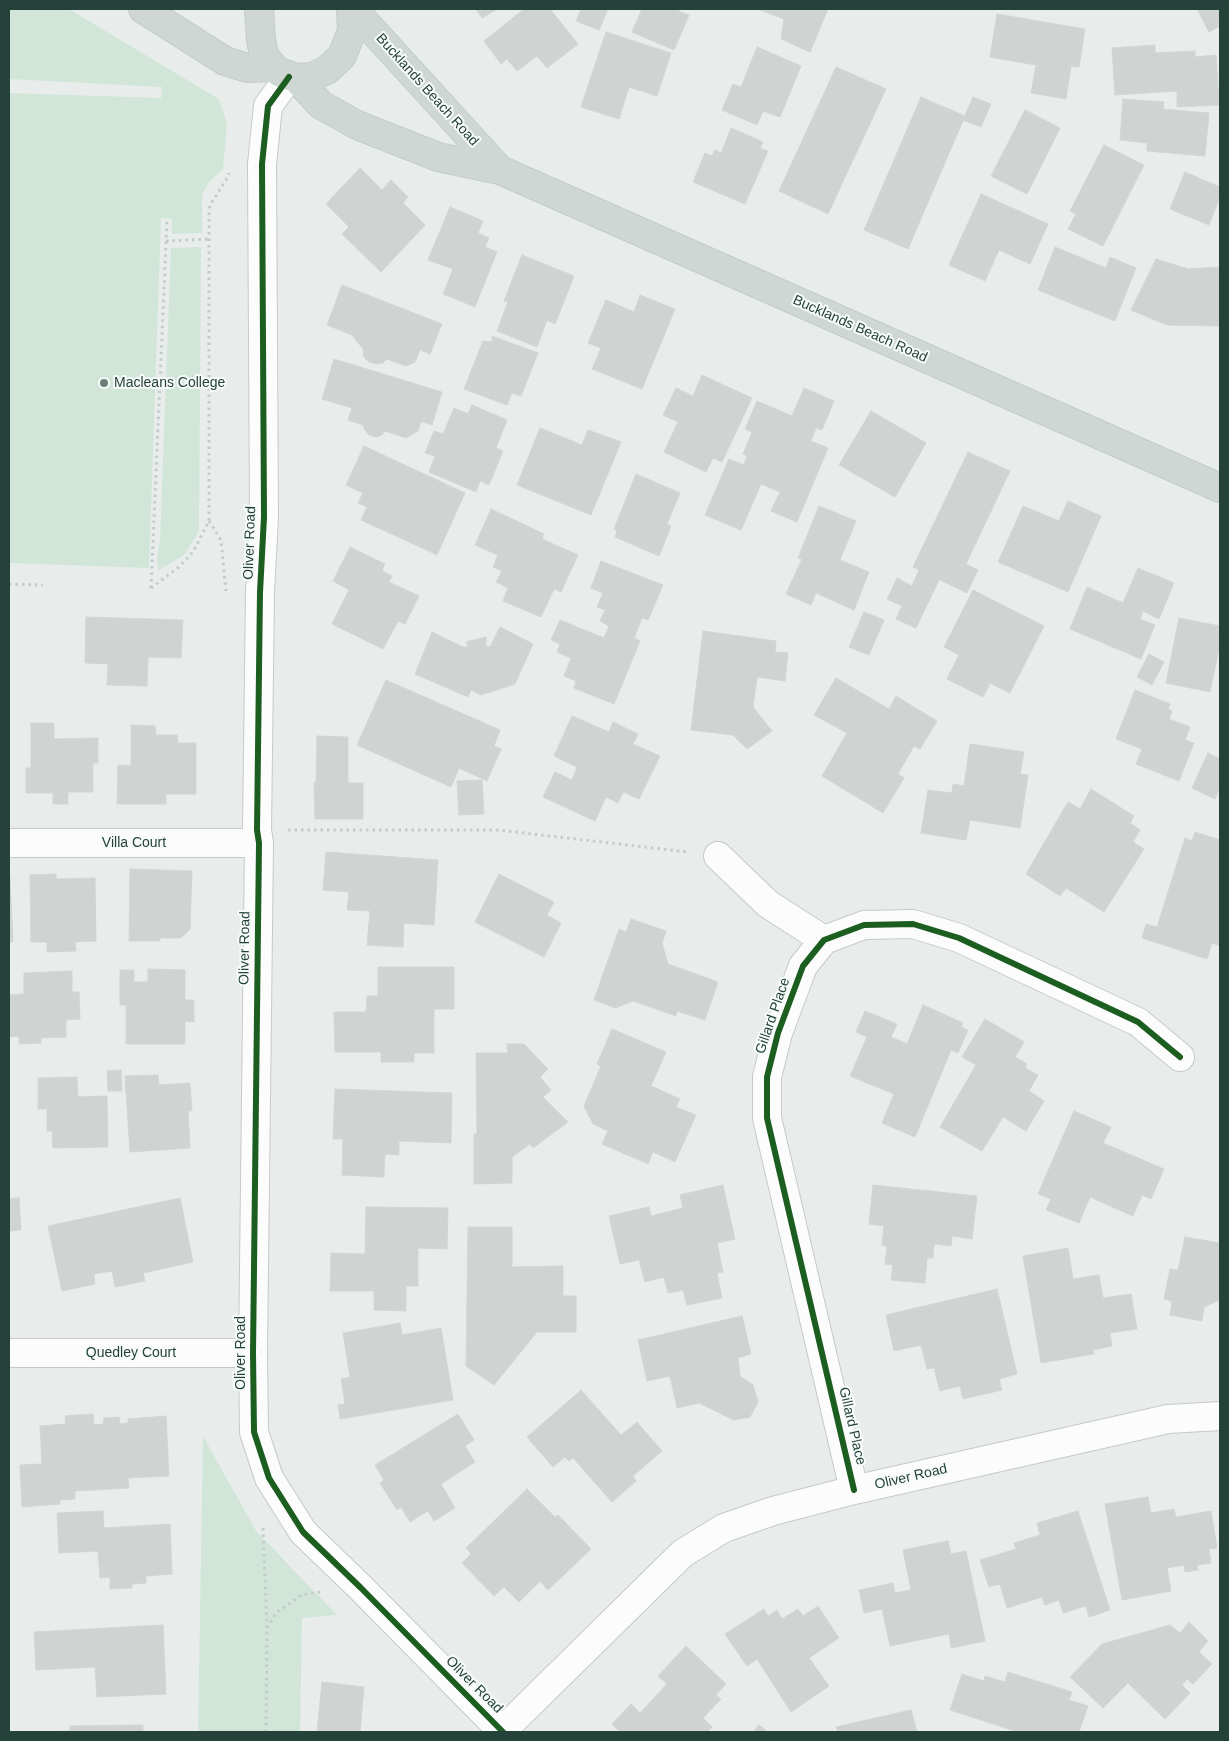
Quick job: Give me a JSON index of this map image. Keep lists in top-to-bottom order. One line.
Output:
{"streets":{"main road":["Bucklands Beach Road"],"street":["Oliver Road","Villa Court","Gillard Place","Quedley Court"]},"crossings":[["Bucklands Beach Road","Oliver Road"],["Oliver Road","Villa Court"],["Oliver Road","Gillard Place"],["Oliver Road","Quedley Court"]],"places":["Macleans College"]}
